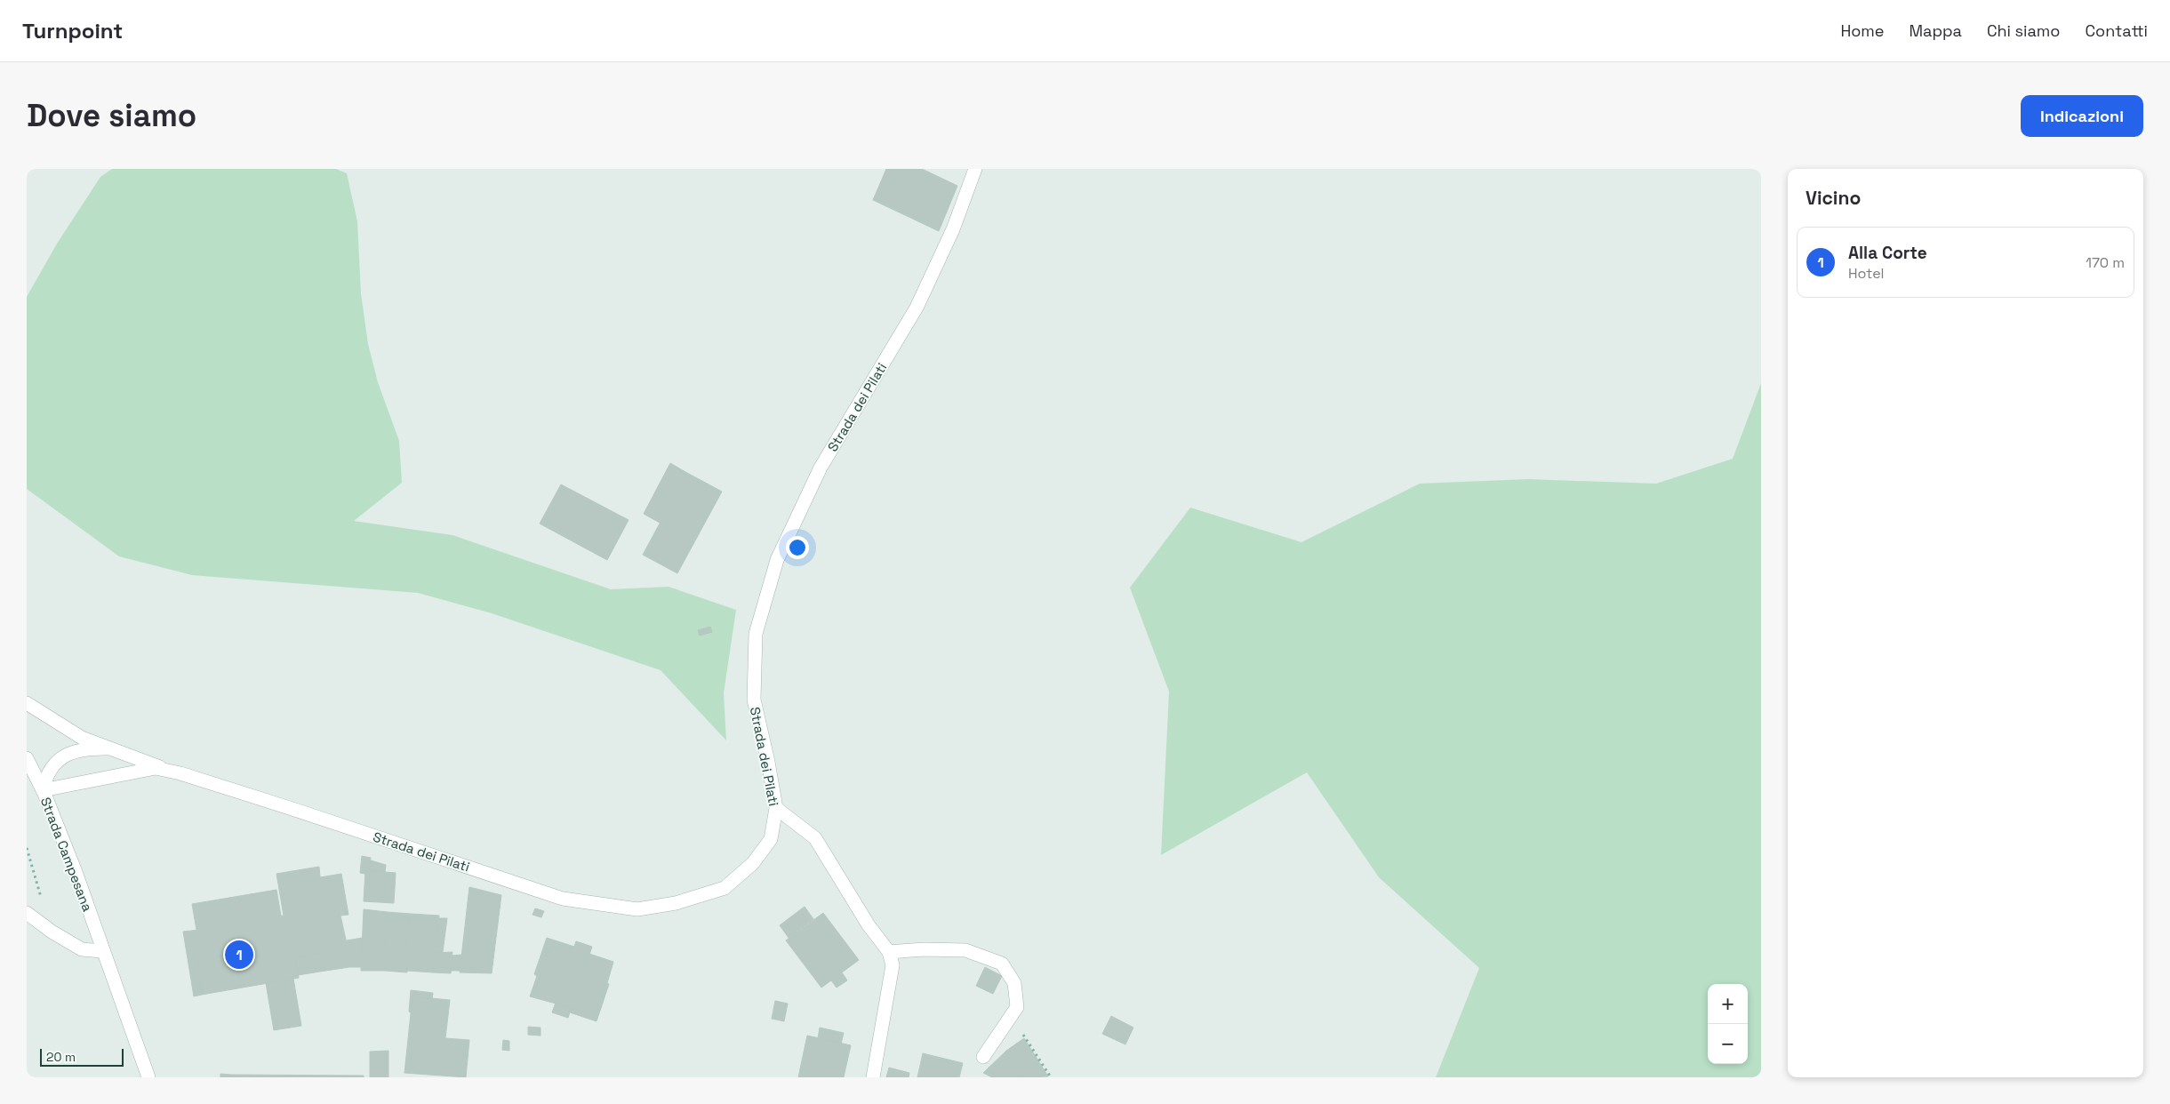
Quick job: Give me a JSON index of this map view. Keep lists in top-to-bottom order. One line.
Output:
{"streets":{"street":["Strada dei Pilati","Strada Campesana"]},"crossings":[["Strada dei Pilati","Strada Campesana"]],"scale_bar":"20 m","page":{"header":"Turnpoint","nav":["Home","Mappa","Chi siamo","Contatti"],"buttons":"Indicazioni","title":"Dove siamo","heading":"Vicino","list":[{"mark":"1","name":"Alla Corte","note":"Hotel","value":"170 m"}],"pins":"1","map_buttons":["+","−"],"scale":"20 m"}}
